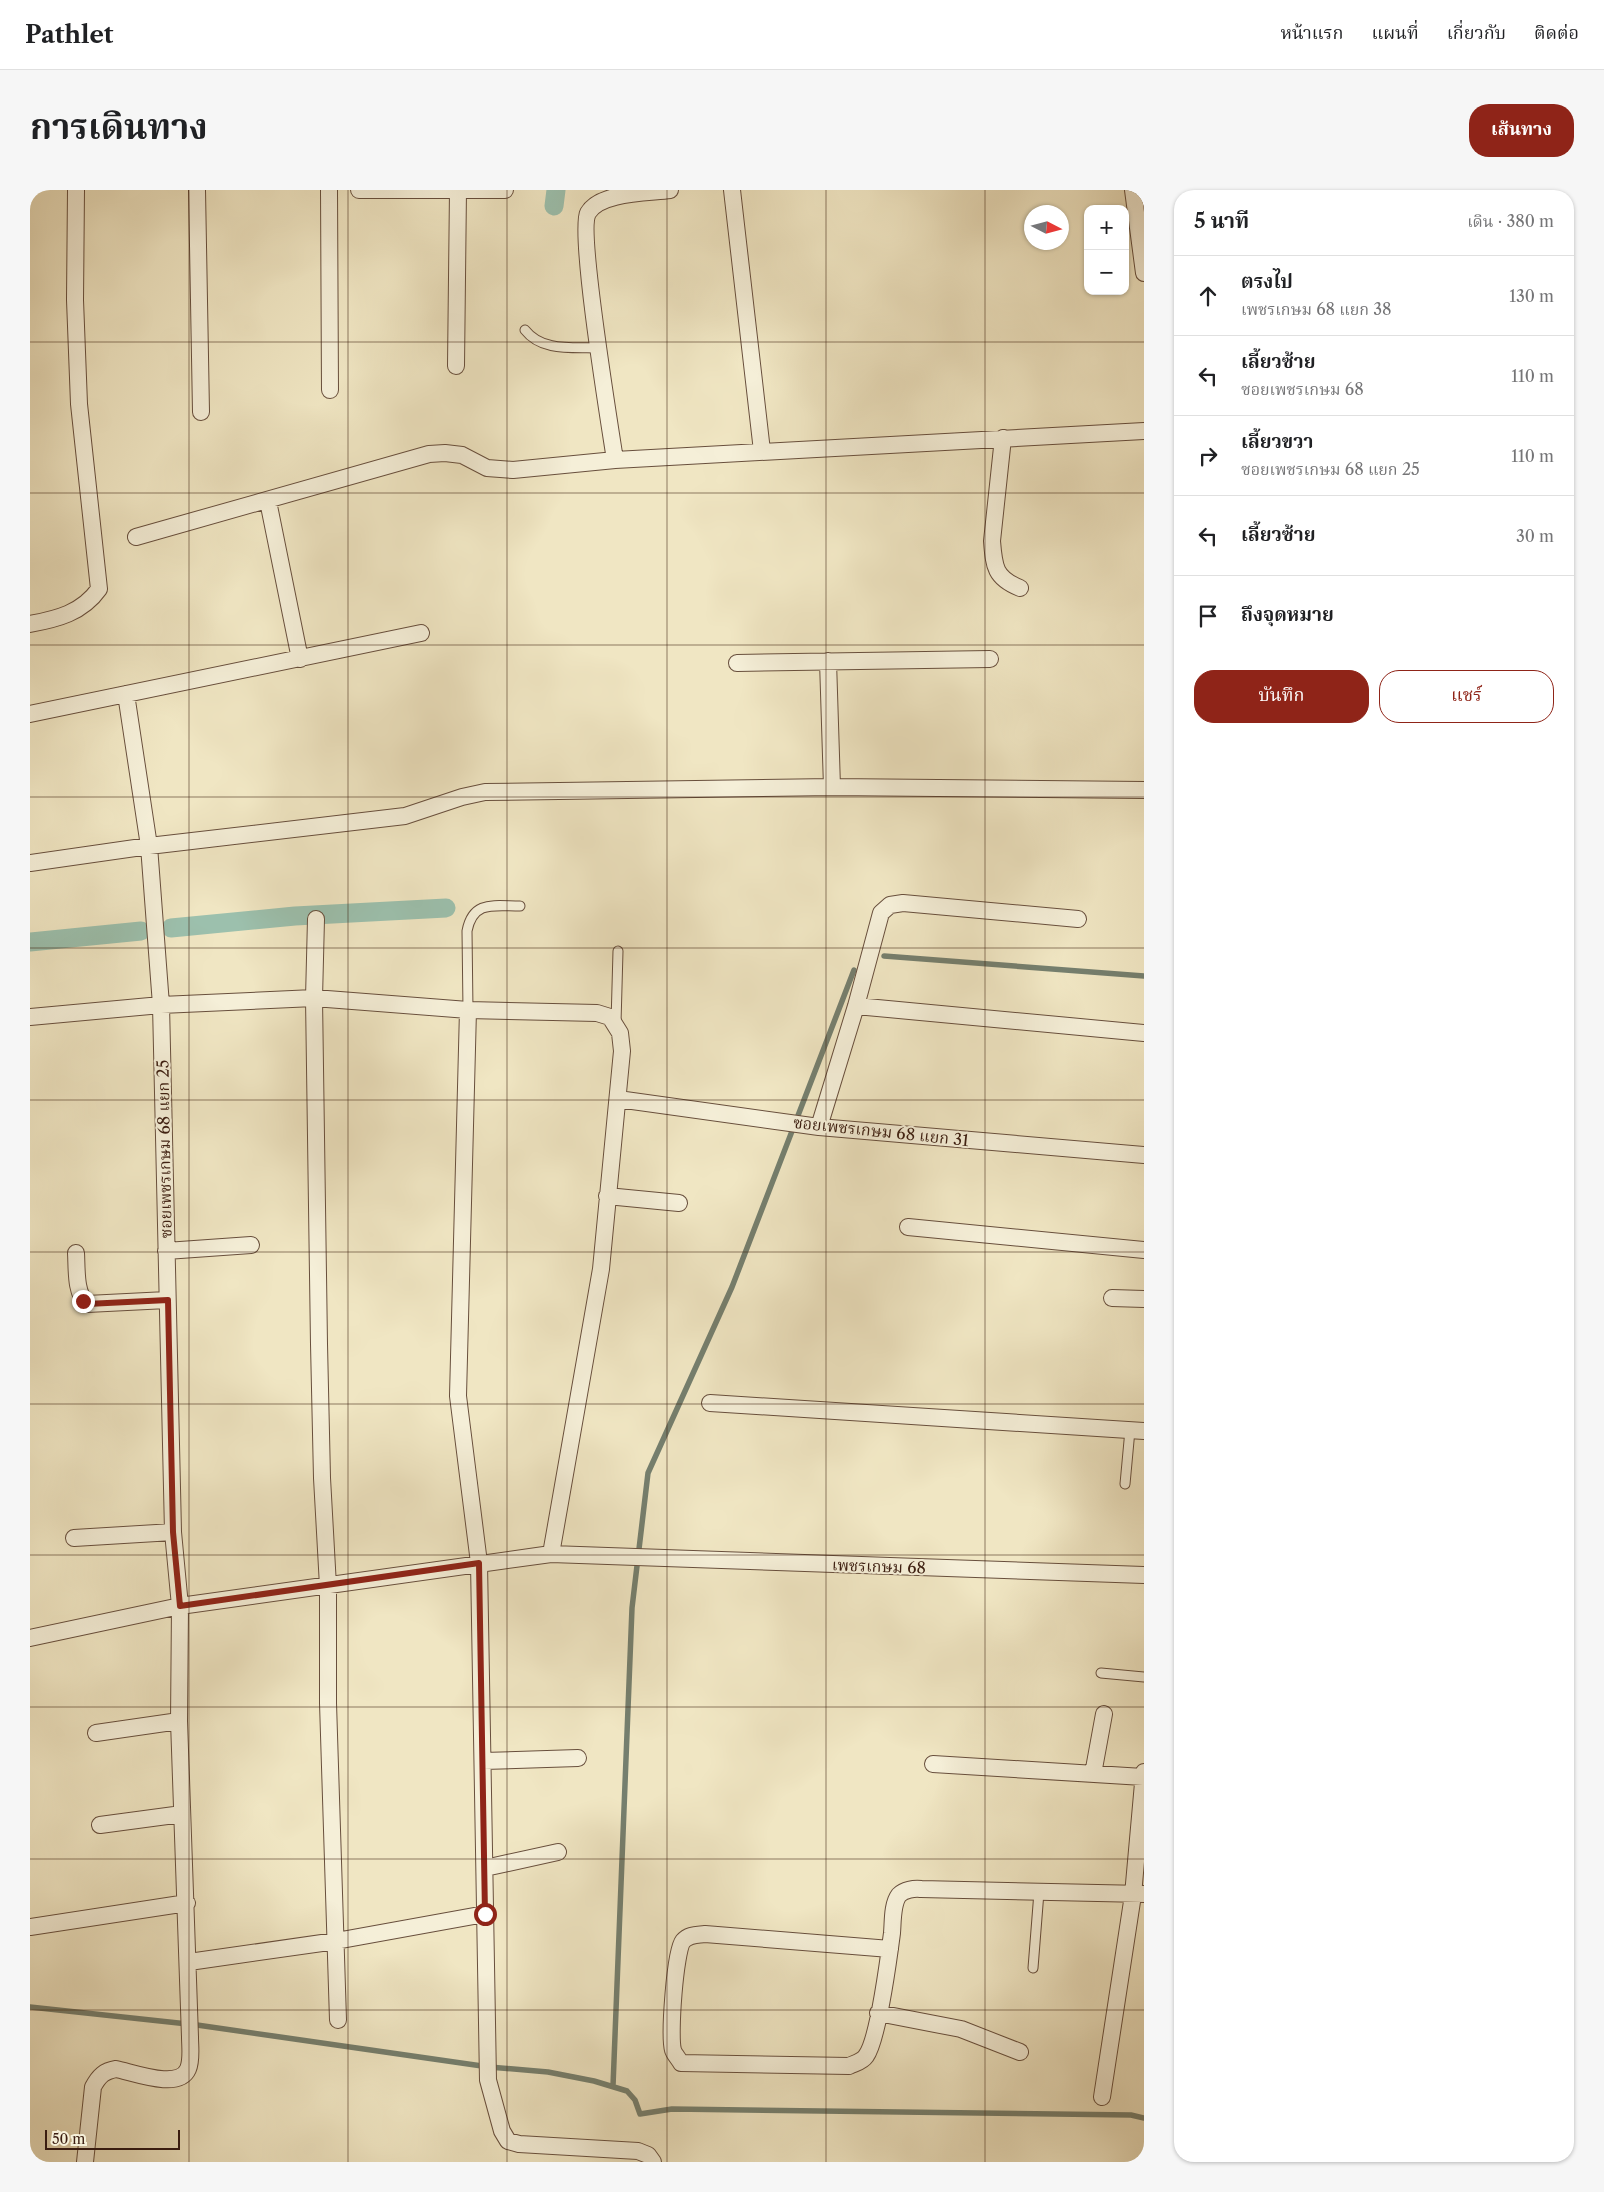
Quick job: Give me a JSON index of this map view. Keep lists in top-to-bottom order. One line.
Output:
{"streets":{"street":["ซอยเพชรเกษม 68 แยก 31","ซอยเพชรเกษม 68 แยก 25","เพชรเกษม 68"]},"crossings":[["ซอยเพชรเกษม 68 แยก 25","เพชรเกษม 68"]],"scale_bar":"50 m","north":"right","page":{"header":"Pathlet","nav":["หน้าแรก","แผนที่","เกี่ยวกับ","ติดต่อ"],"title":"การเดินทาง","buttons":["เส้นทาง",["บันทึก","แชร์"]],"heading":["5 นาที","เดิน · 380 m"],"map_buttons":["+","−"],"list":[["ตรงไป","เพชรเกษม 68 แยก 38","130 m"],["เลี้ยวซ้าย","ซอยเพชรเกษม 68","110 m"],["เลี้ยวขวา","ซอยเพชรเกษม 68 แยก 25","110 m"],["เลี้ยวซ้าย","30 m"],"ถึงจุดหมาย"],"scale":"50 m"}}
